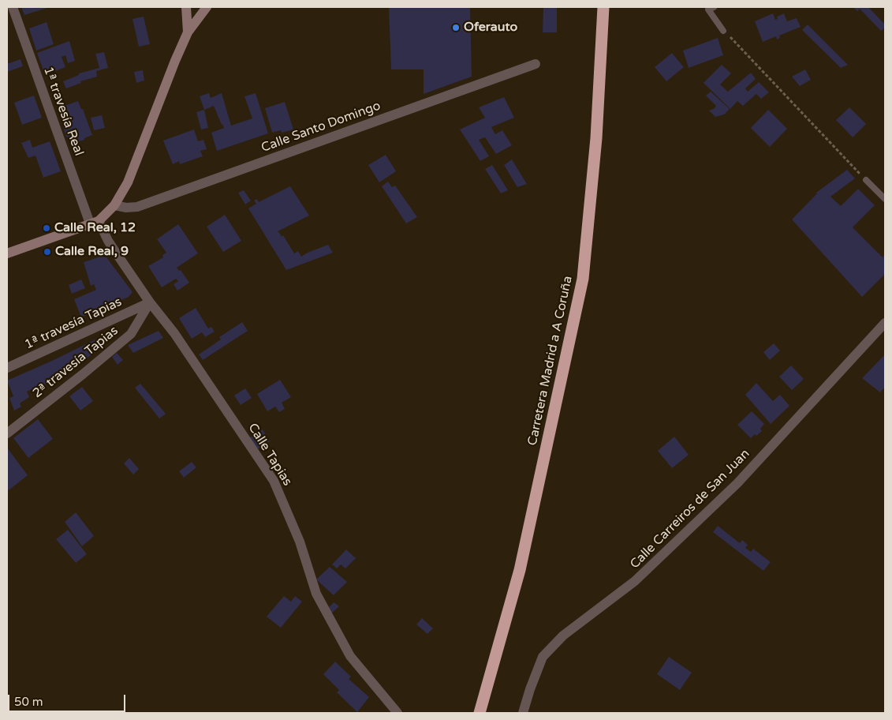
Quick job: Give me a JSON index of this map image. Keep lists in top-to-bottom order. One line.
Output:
{"streets":{"highway":["Carretera Madrid a A Coruña"],"street":["1ª travesía Real","Calle Santo Domingo","1ª travesía Tapias","2ª travesía Tapias","Calle Tapias","Calle Carreiros de San Juan"]},"crossings":[["1ª travesía Real","Calle Tapias"],["1ª travesía Tapias","2ª travesía Tapias"],["1ª travesía Tapias","Calle Tapias"],["2ª travesía Tapias","Calle Tapias"]],"places":["Oferauto","Calle Real, 12","Calle Real, 9"],"scale_bar":"50 m"}
